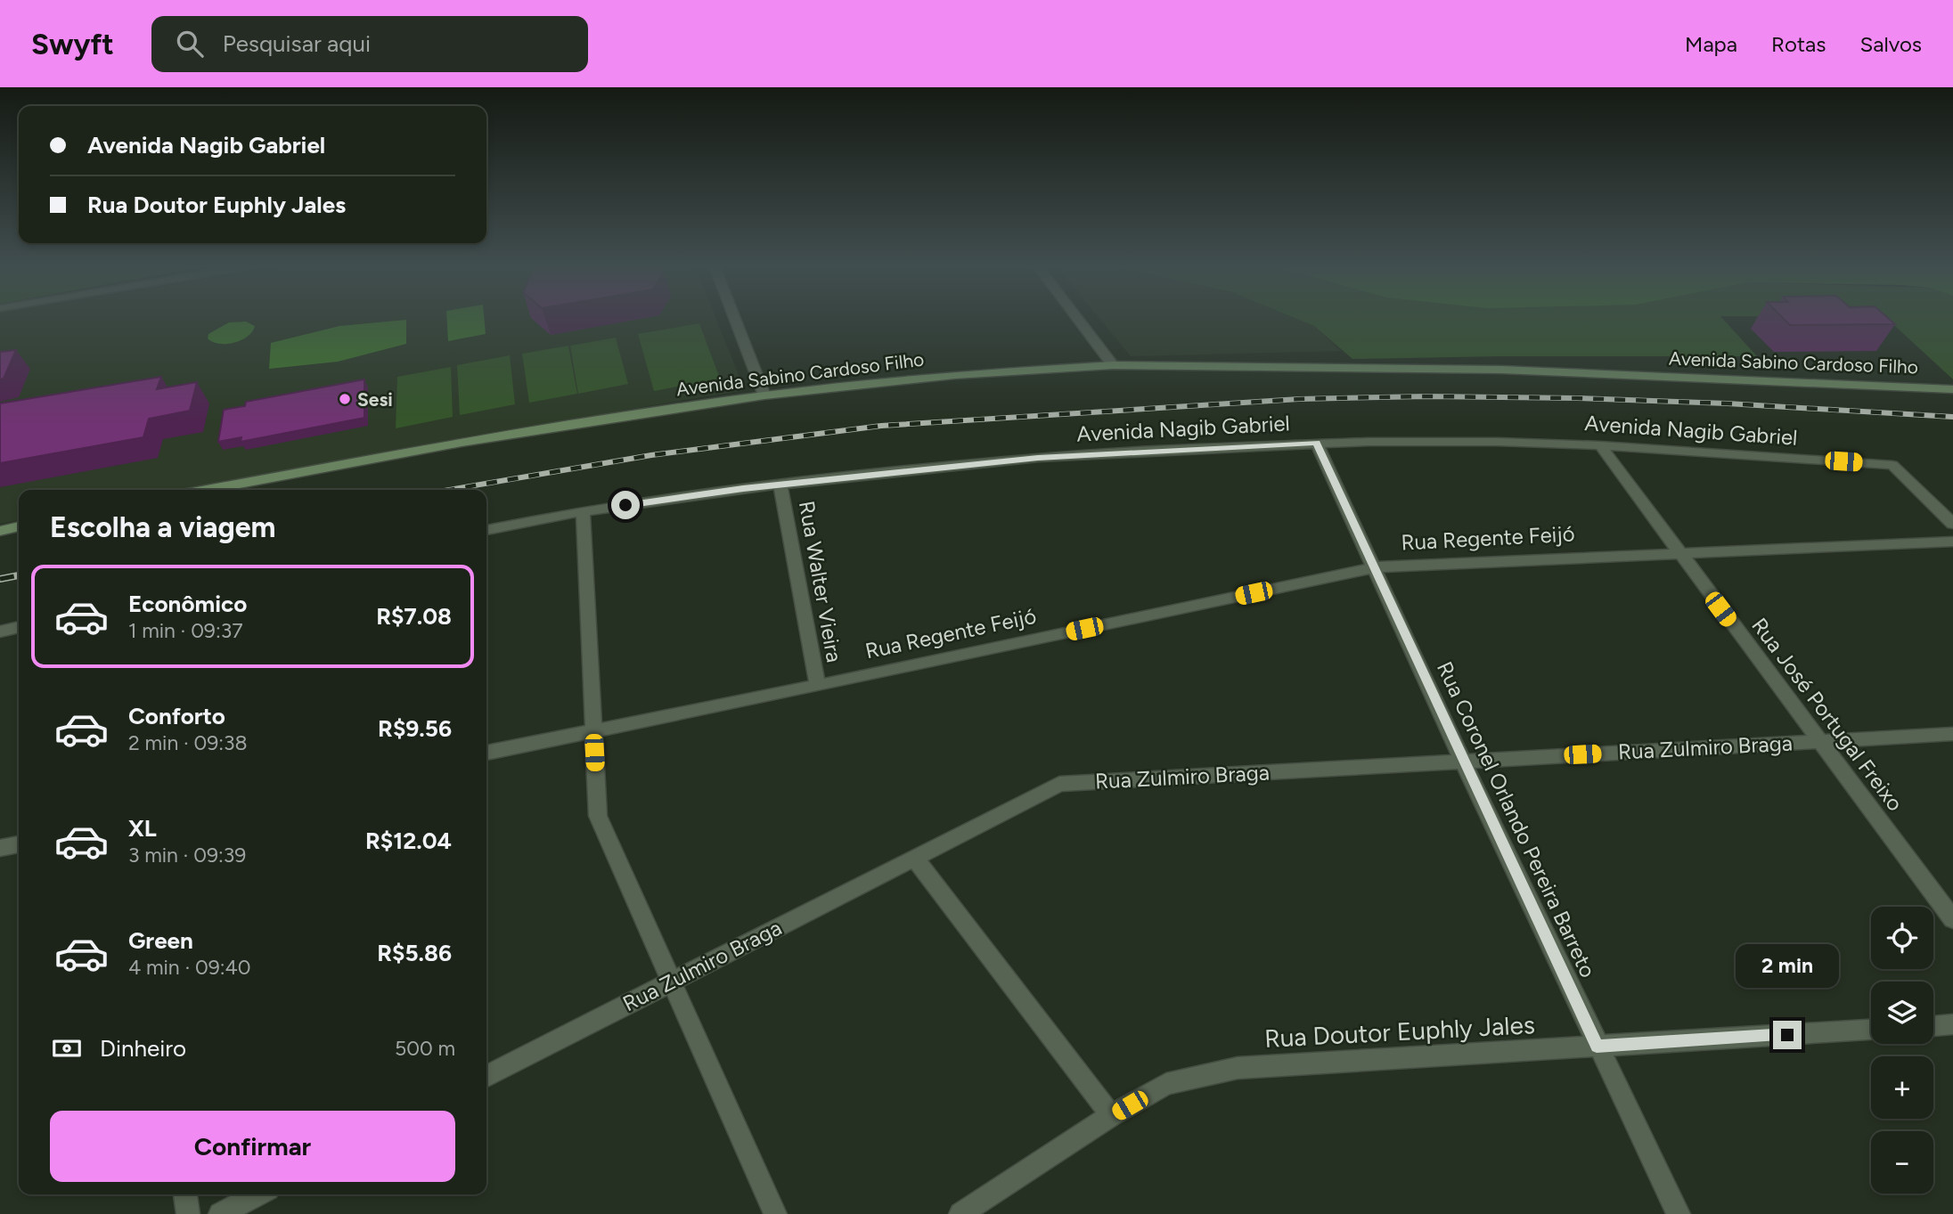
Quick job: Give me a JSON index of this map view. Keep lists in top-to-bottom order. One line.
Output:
{"streets":{"main road":["Avenida Sabino Cardoso Filho"],"street":["Avenida Nagib Gabriel","Rua Regente Feijó","Rua Walter Vieira","Rua José Portugal Freixo","Rua Zulmiro Braga","Rua Coronel Orlando Pereira Barreto","Rua Doutor Euphly Jales"]},"crossings":[["Avenida Nagib Gabriel","Rua Walter Vieira"],["Avenida Nagib Gabriel","Rua José Portugal Freixo"],["Avenida Nagib Gabriel","Rua Coronel Orlando Pereira Barreto"],["Rua Regente Feijó","Rua Walter Vieira"],["Rua Regente Feijó","Rua José Portugal Freixo"],["Rua Regente Feijó","Rua Coronel Orlando Pereira Barreto"],["Rua José Portugal Freixo","Rua Zulmiro Braga"],["Rua Zulmiro Braga","Rua Coronel Orlando Pereira Barreto"],["Rua Coronel Orlando Pereira Barreto","Rua Doutor Euphly Jales"]],"places":["Sesi"],"page":{"header":"Swyft","search":"Pesquisar aqui","nav":["Mapa","Rotas","Salvos"],"banner":["Avenida Nagib Gabriel","Rua Doutor Euphly Jales"],"heading":"Escolha a viagem","list":[{"name":"Econômico","note":"1 min · 09:37","value":"R$7.08"},{"name":"Conforto","note":"2 min · 09:38","value":"R$9.56"},{"name":"XL","note":"3 min · 09:39","value":"R$12.04"},{"name":"Green","note":"4 min · 09:40","value":"R$5.86"}],"map_buttons":["+","−"],"bubble":"2 min","pay":["Dinheiro","500 m"],"buttons":"Confirmar"}}
